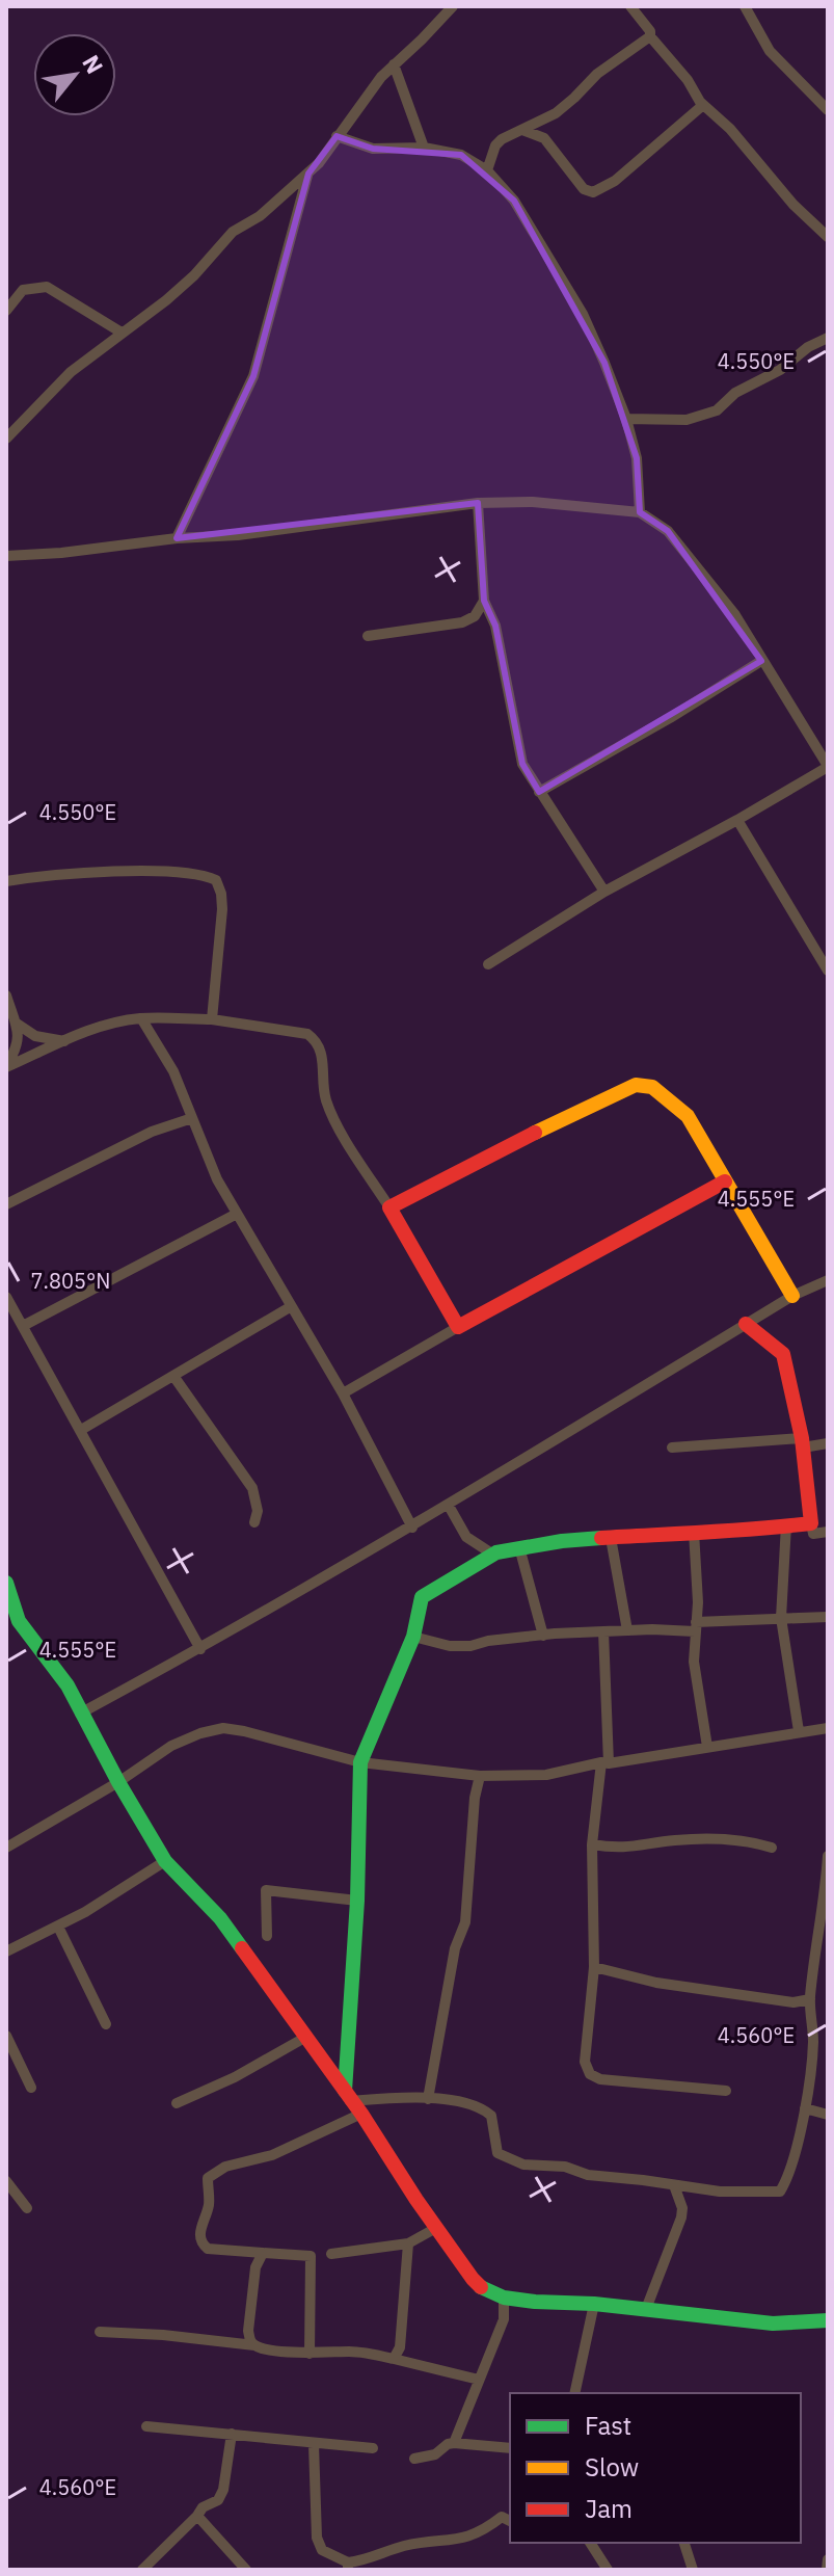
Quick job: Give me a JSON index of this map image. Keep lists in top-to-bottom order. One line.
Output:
{"legend":["Fast","Slow","Jam"],"north":"top right","coordinates":["4.550°E","4.555°E","7.805°N","4.560°E"]}
